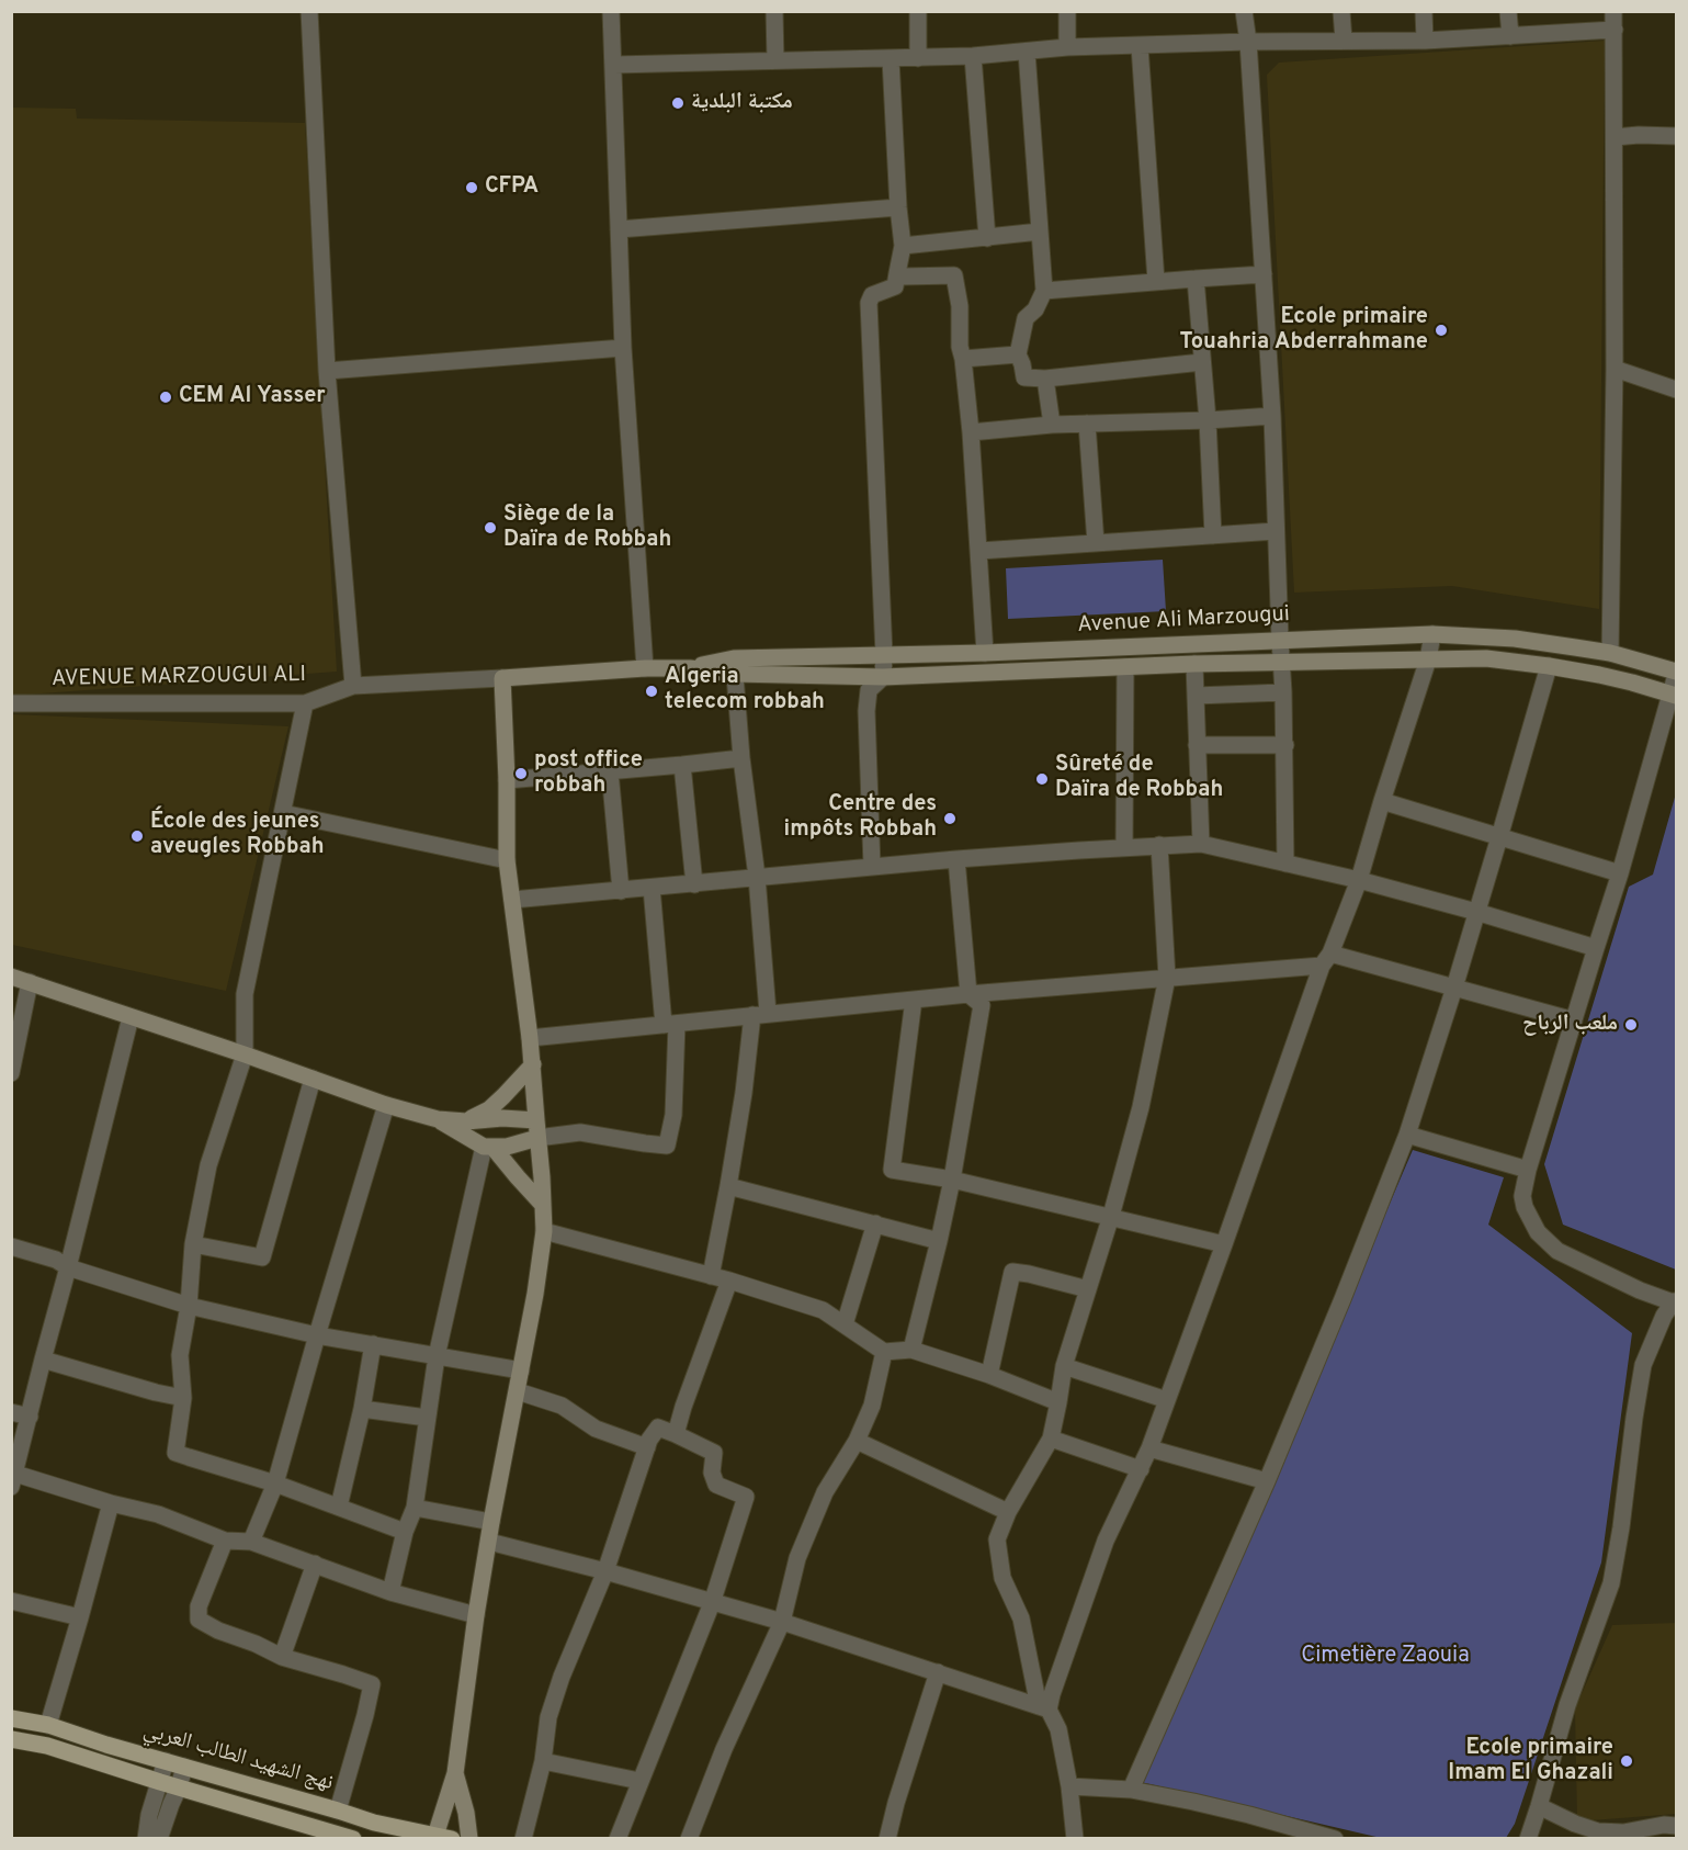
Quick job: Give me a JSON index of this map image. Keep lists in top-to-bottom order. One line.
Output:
{"streets":{"main road":["Avenue Ali Marzougui","نهج الشهيد الطالب العربي"],"street":["AVENUE MARZOUGUI ALI"]},"crossings":[["Avenue Ali Marzougui","AVENUE MARZOUGUI ALI"]],"parks":["Cimetière Zaouia"],"places":["مكتبة البلدية","CFPA","Ecole primaire Touahria Abderrahmane","CEM Al Yasser","Siège de la Daïra de Robbah","Algeria telecom robbah","post office robbah","Sûreté de Daïra de Robbah","Centre des impôts Robbah","École des jeunes aveugles Robbah","ملعب الرباح","Ecole primaire Imam El Ghazali"]}
